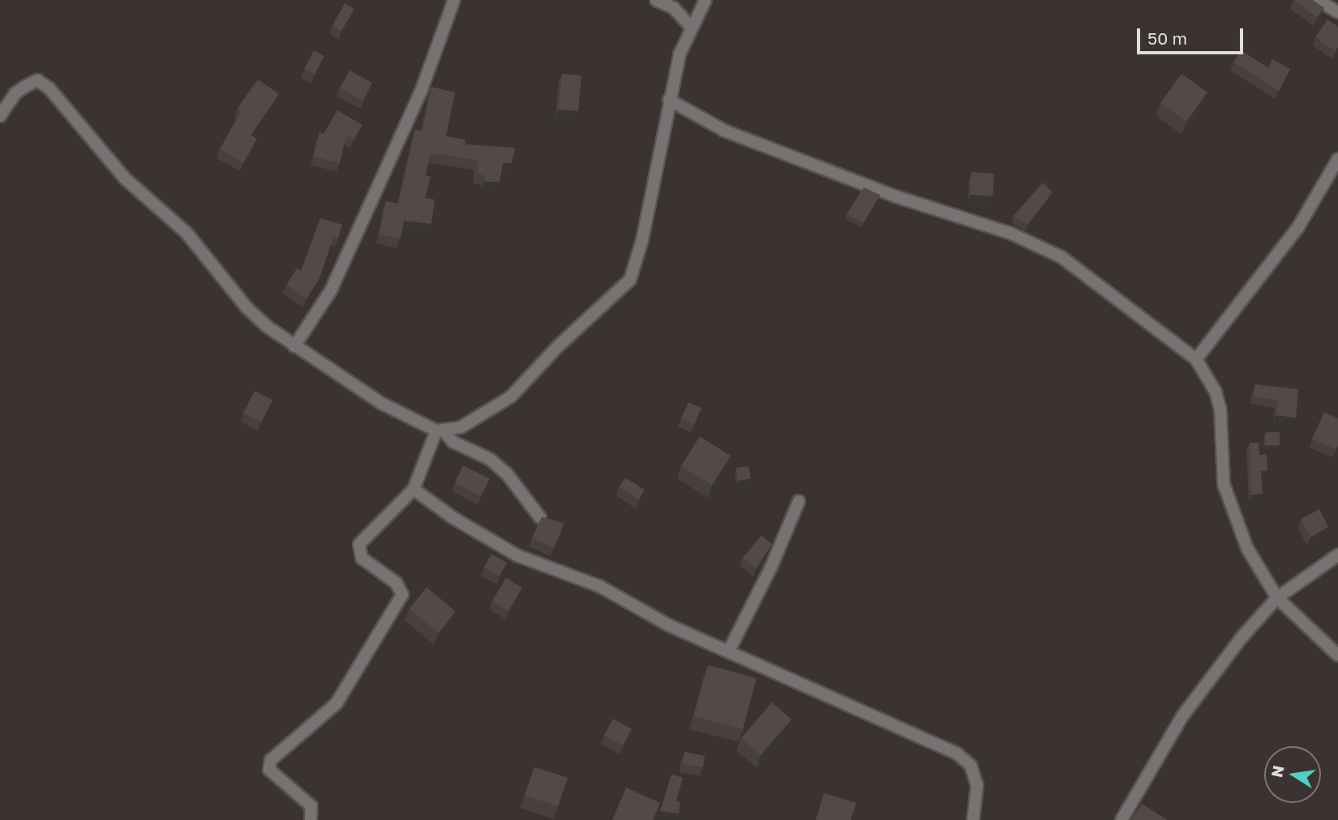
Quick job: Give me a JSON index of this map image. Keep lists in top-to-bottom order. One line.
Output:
{"scale_bar":"50 m","north":"left"}
